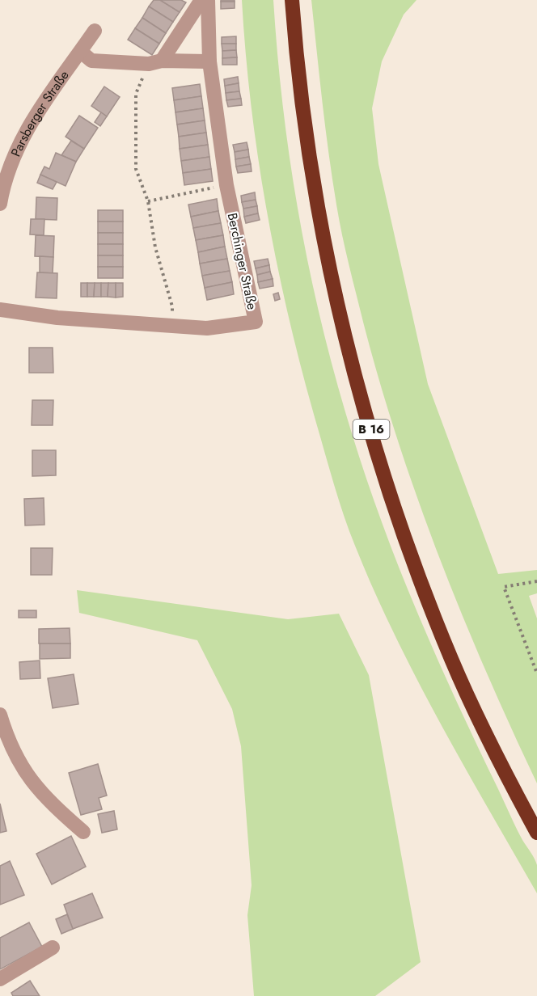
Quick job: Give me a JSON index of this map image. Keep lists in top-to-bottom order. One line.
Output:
{"streets":{"highway":["B 16"],"street":["Parsberger Straße","Berchinger Straße"]}}
